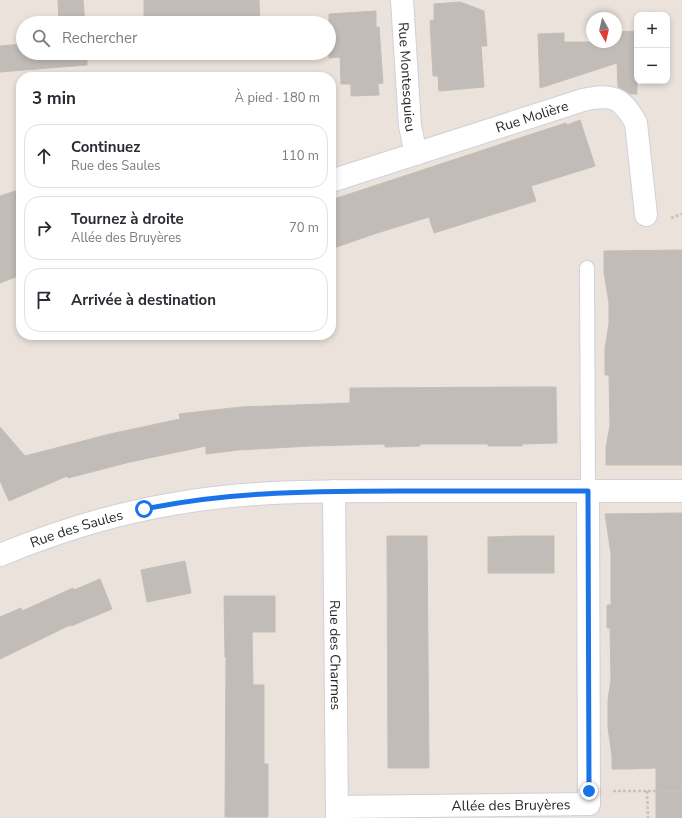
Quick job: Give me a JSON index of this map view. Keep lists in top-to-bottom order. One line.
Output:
{"streets":{"street":["Rue Montesquieu","Rue Molière","Rue des Saules","Rue des Charmes","Allée des Bruyères"]},"crossings":[["Rue Montesquieu","Rue Molière"],["Rue des Saules","Rue des Charmes"],["Rue des Saules","Allée des Bruyères"],["Rue des Charmes","Allée des Bruyères"]],"north":"bottom","page":{"map_buttons":["+","−"],"search":"Rechercher","heading":["3 min","À pied · 180 m"],"list":[["Continuez","Rue des Saules","110 m"],["Tournez à droite","Allée des Bruyères","70 m"],"Arrivée à destination"]}}
